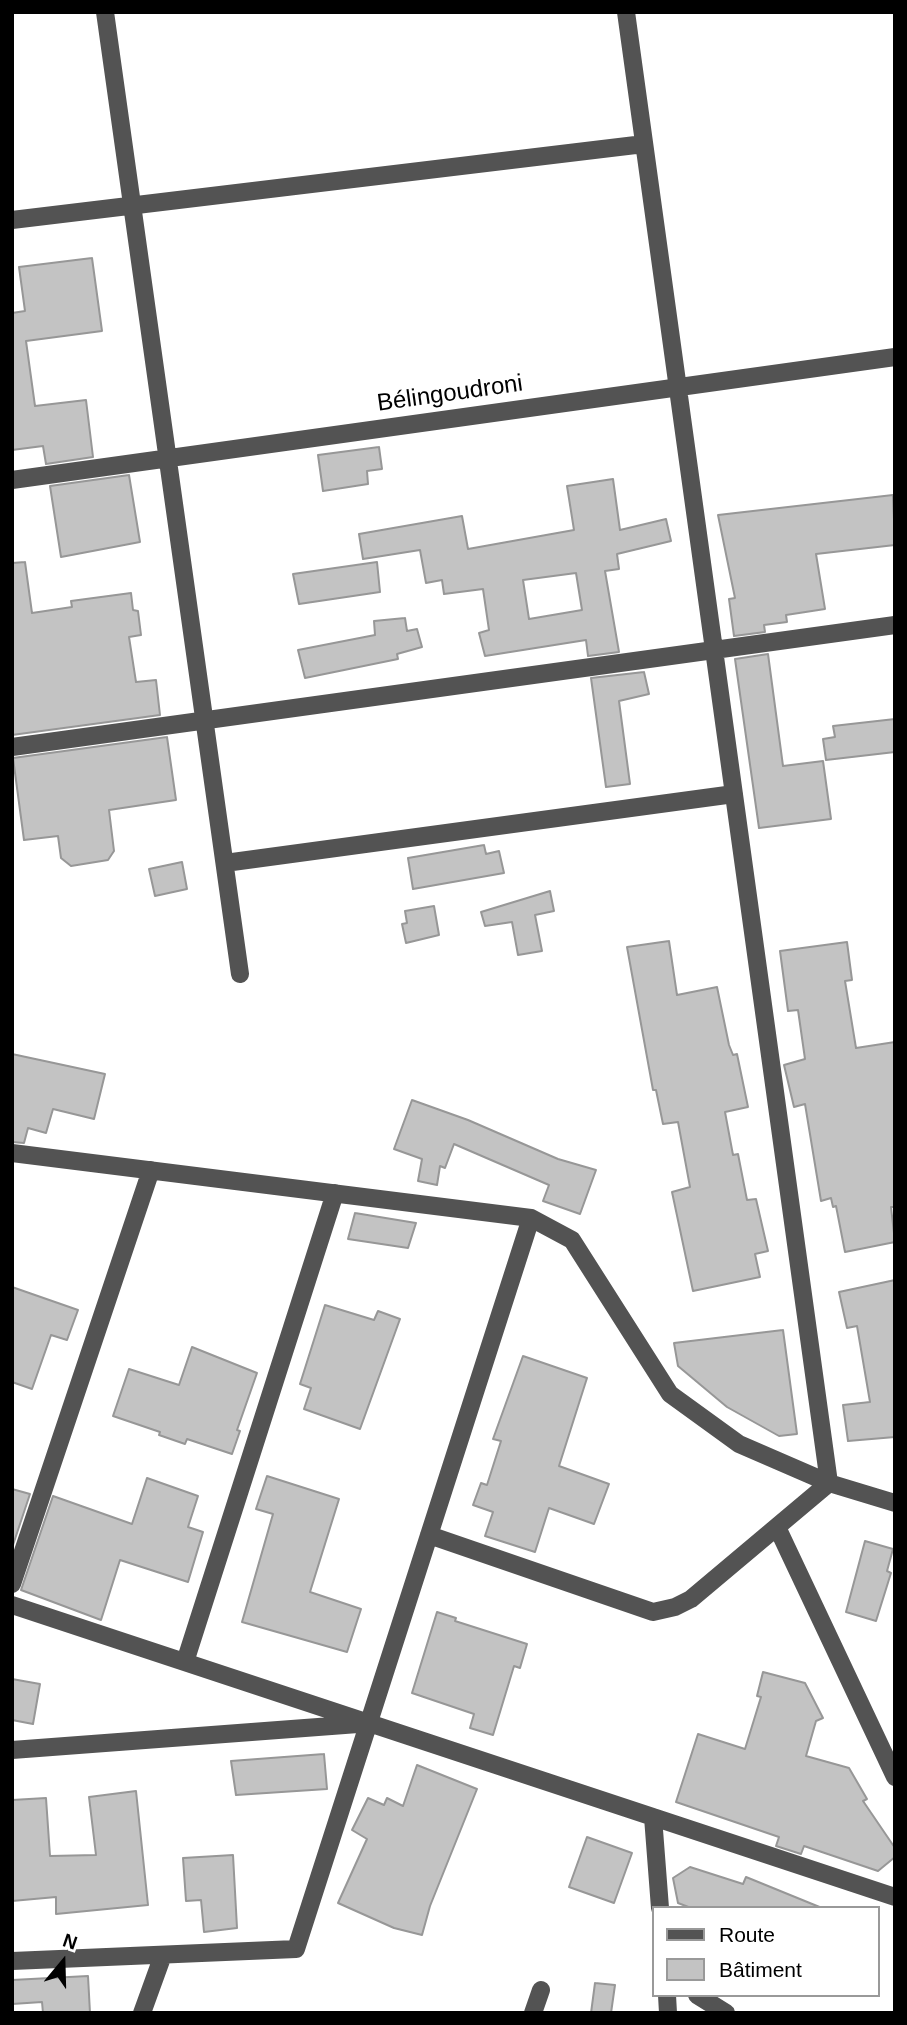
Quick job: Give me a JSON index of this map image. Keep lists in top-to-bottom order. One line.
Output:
{"streets":{"street":["Bélingoudroni"]},"legend":["Route","Bâtiment"],"north":"top"}
